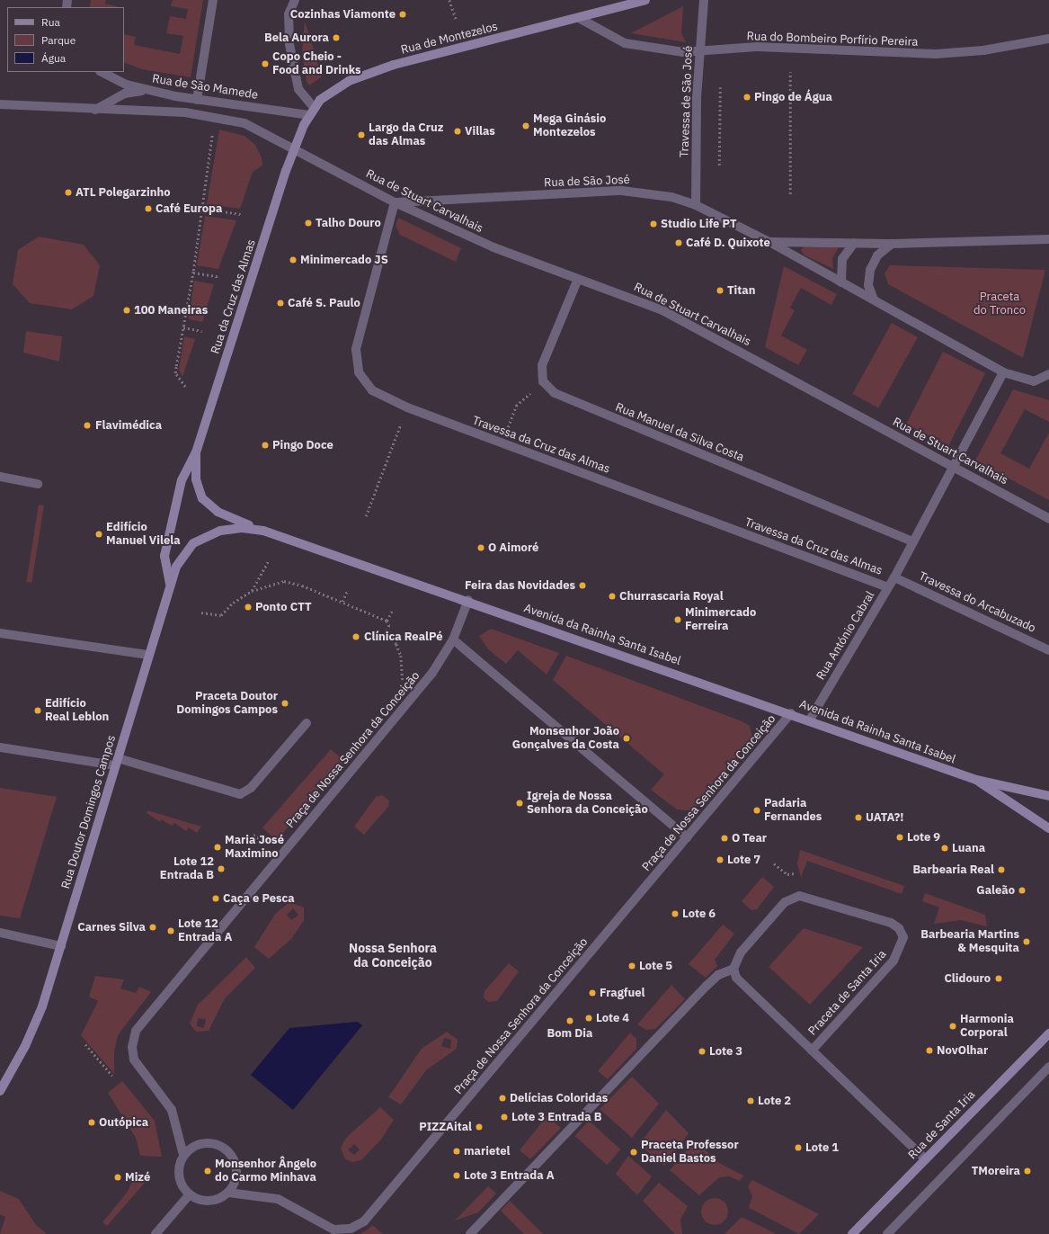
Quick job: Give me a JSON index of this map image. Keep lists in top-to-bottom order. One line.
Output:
{"streets":{"main road":["Rua de Montezelos","Rua da Cruz das Almas","Avenida da Rainha Santa Isabel","Rua Doutor Domingos Campos","Rua de Santa Iria"],"street":["Rua do Bombeiro Porfírio Pereira","Rua de São Mamede","Travessa de São José","Rua de São José","Rua de Stuart Carvalhais","Rua Manuel da Silva Costa","Travessa da Cruz das Almas","Travessa do Arcabuzado","Rua António Cabral","Praça de Nossa Senhora da Conceição","Praceta de Santa Iria"]},"crossings":[["Rua de Montezelos","Rua do Bombeiro Porfírio Pereira"],["Rua de Montezelos","Rua de São Mamede"],["Rua de Montezelos","Rua de Stuart Carvalhais"],["Rua de Montezelos","Rua da Cruz das Almas"],["Rua do Bombeiro Porfírio Pereira","Travessa de São José"],["Travessa de São José","Rua de São José"],["Rua de São José","Rua de Stuart Carvalhais"],["Rua de São José","Travessa da Cruz das Almas"],["Rua de Stuart Carvalhais","Rua da Cruz das Almas"],["Rua de Stuart Carvalhais","Rua Manuel da Silva Costa"],["Rua de Stuart Carvalhais","Travessa da Cruz das Almas"],["Rua de Stuart Carvalhais","Rua António Cabral"],["Rua da Cruz das Almas","Rua Doutor Domingos Campos"],["Rua Manuel da Silva Costa","Rua António Cabral"],["Travessa da Cruz das Almas","Rua António Cabral"],["Travessa do Arcabuzado","Rua António Cabral"],["Avenida da Rainha Santa Isabel","Rua António Cabral"],["Avenida da Rainha Santa Isabel","Praça de Nossa Senhora da Conceição"],["Avenida da Rainha Santa Isabel","Rua Doutor Domingos Campos"],["Praceta de Santa Iria","Rua de Santa Iria"]],"districts":["Nossa Senhora da Conceição"],"parks":["Praceta do Tronco"],"places":["Cozinhas Viamonte","Bela Aurora","Copo Cheio - Food and Drinks","Pingo de Água","Mega Ginásio Montezelos","Villas","Largo da Cruz das Almas","ATL Polegarzinho","Café Europa","Talho Douro","Studio Life PT","Café D. Quixote","Minimercado JS","Titan","Café S. Paulo","100 Maneiras","Flavimédica","Pingo Doce","Edifício Manuel Vilela","O Aimoré","Feira das Novidades","Churrascaria Royal","Ponto CTT","Minimercado Ferreira","Clínica RealPé","Praceta Doutor Domingos Campos","Edifício Real Leblon","Monsenhor João Gonçalves da Costa","Igreja de Nossa Senhora da Conceição","Padaria Fernandes","UATA?!","Lote 9","O Tear","Maria José Maximino","Luana","Lote 7","Lote 12 Entrada B","Barbearia Real","Galeão","Caça e Pesca","Lote 6","Carnes Silva","Lote 12 Entrada A","Barbearia Martins & Mesquita","Lote 5","Clidouro","Fragfuel","Lote 4","Bom Dia","Harmonia Corporal","NovOlhar","Lote 3","Delícias Coloridas","Lote 2","Lote 3 Entrada B","Outópica","PIZZAital","Lote 1","marietel","Praceta Professor Daniel Bastos","Monsenhor Ângelo do Carmo Minhava","TMoreira","Lote 3 Entrada A","Mizé"],"legend":["Rua","Parque","Água"]}
